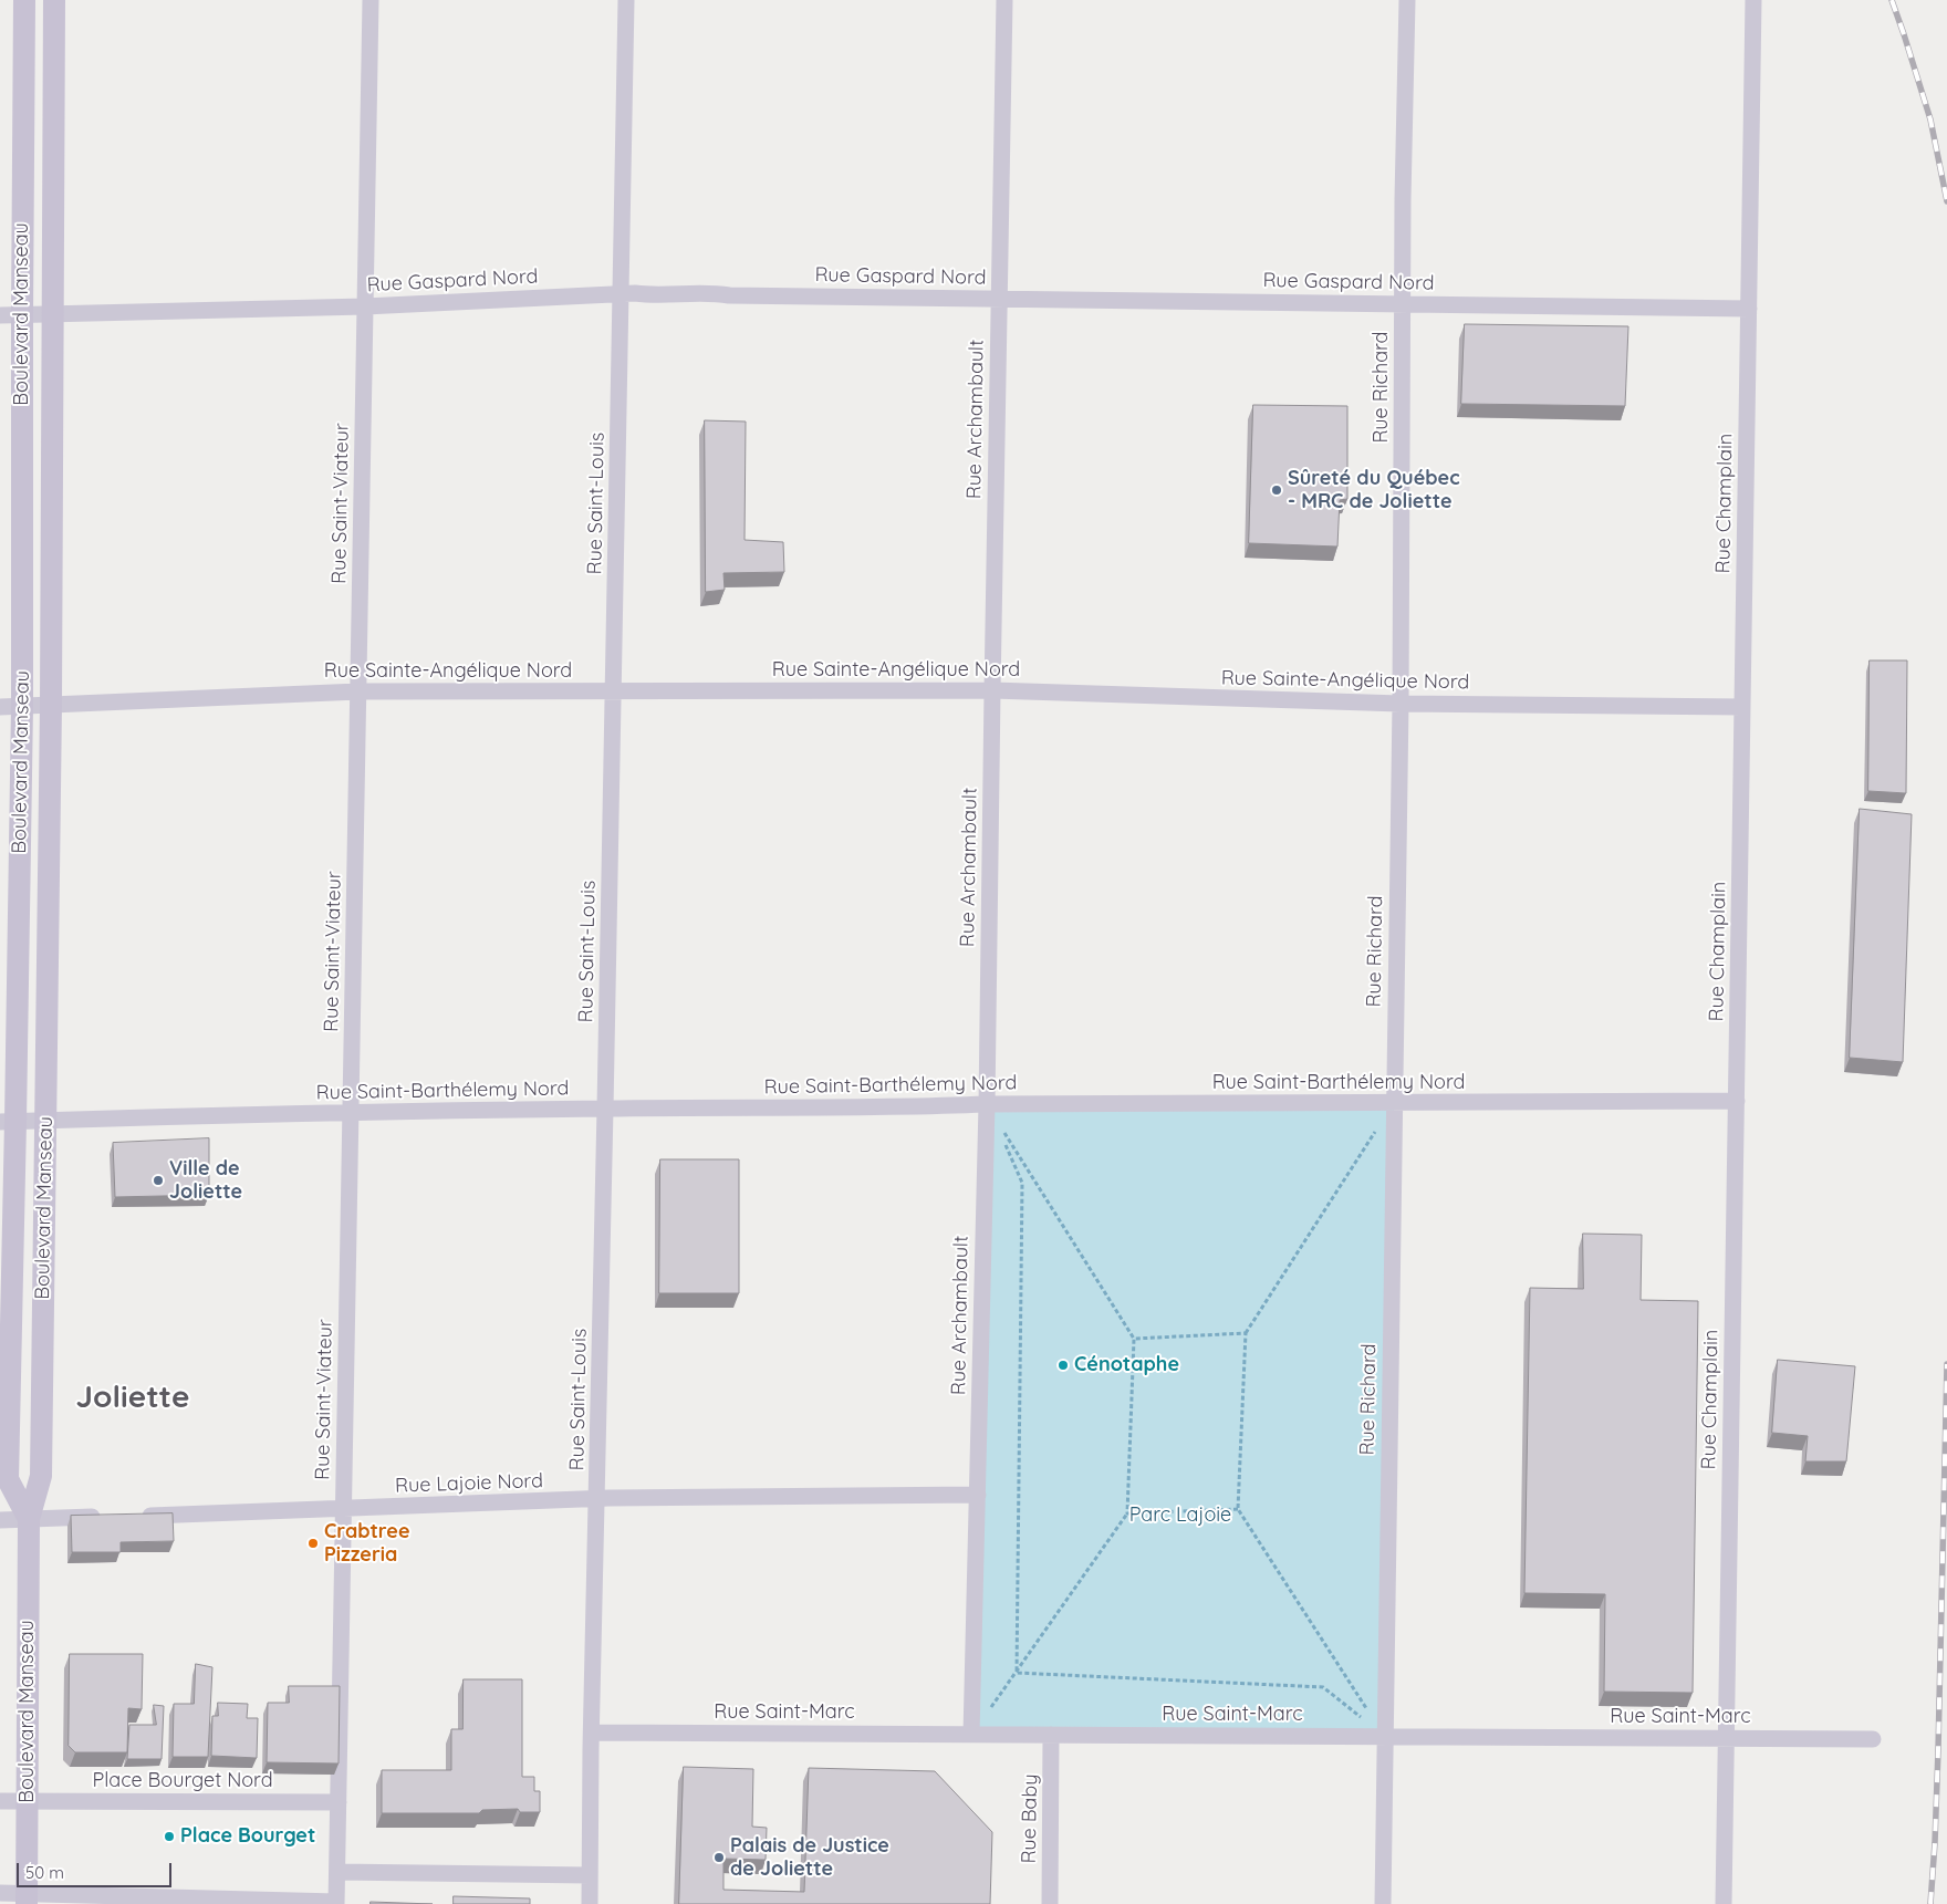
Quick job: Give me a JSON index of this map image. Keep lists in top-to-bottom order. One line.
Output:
{"streets":{"main road":["Boulevard Manseau"],"street":["Rue Gaspard Nord","Rue Richard","Rue Archambault","Rue Saint-Viateur","Rue Saint-Louis","Rue Champlain","Rue Sainte-Angélique Nord","Rue Saint-Barthélemy Nord","Rue Lajoie Nord","Rue Saint-Marc","Place Bourget Nord","Rue Baby"]},"crossings":[["Rue Gaspard Nord","Boulevard Manseau"],["Rue Gaspard Nord","Rue Richard"],["Rue Gaspard Nord","Rue Archambault"],["Rue Gaspard Nord","Rue Saint-Viateur"],["Rue Gaspard Nord","Rue Saint-Louis"],["Rue Gaspard Nord","Rue Champlain"],["Boulevard Manseau","Rue Sainte-Angélique Nord"],["Boulevard Manseau","Rue Saint-Barthélemy Nord"],["Boulevard Manseau","Place Bourget Nord"],["Rue Richard","Rue Sainte-Angélique Nord"],["Rue Richard","Rue Saint-Barthélemy Nord"],["Rue Richard","Rue Saint-Marc"],["Rue Archambault","Rue Sainte-Angélique Nord"],["Rue Archambault","Rue Saint-Barthélemy Nord"],["Rue Archambault","Rue Lajoie Nord"],["Rue Archambault","Rue Saint-Marc"],["Rue Saint-Viateur","Rue Sainte-Angélique Nord"],["Rue Saint-Viateur","Rue Saint-Barthélemy Nord"],["Rue Saint-Viateur","Rue Lajoie Nord"],["Rue Saint-Viateur","Place Bourget Nord"],["Rue Saint-Louis","Rue Sainte-Angélique Nord"],["Rue Saint-Louis","Rue Saint-Barthélemy Nord"],["Rue Saint-Louis","Rue Lajoie Nord"],["Rue Saint-Louis","Rue Saint-Marc"],["Rue Champlain","Rue Sainte-Angélique Nord"],["Rue Champlain","Rue Saint-Barthélemy Nord"],["Rue Champlain","Rue Saint-Marc"],["Rue Saint-Marc","Rue Baby"]],"districts":["Joliette"],"parks":["Parc Lajoie"],"places":["Sûreté du Québec - MRC de Joliette","Ville de Joliette","Cénotaphe","Crabtree Pizzeria","Place Bourget","Palais de Justice de Joliette"],"scale_bar":"50 m"}
